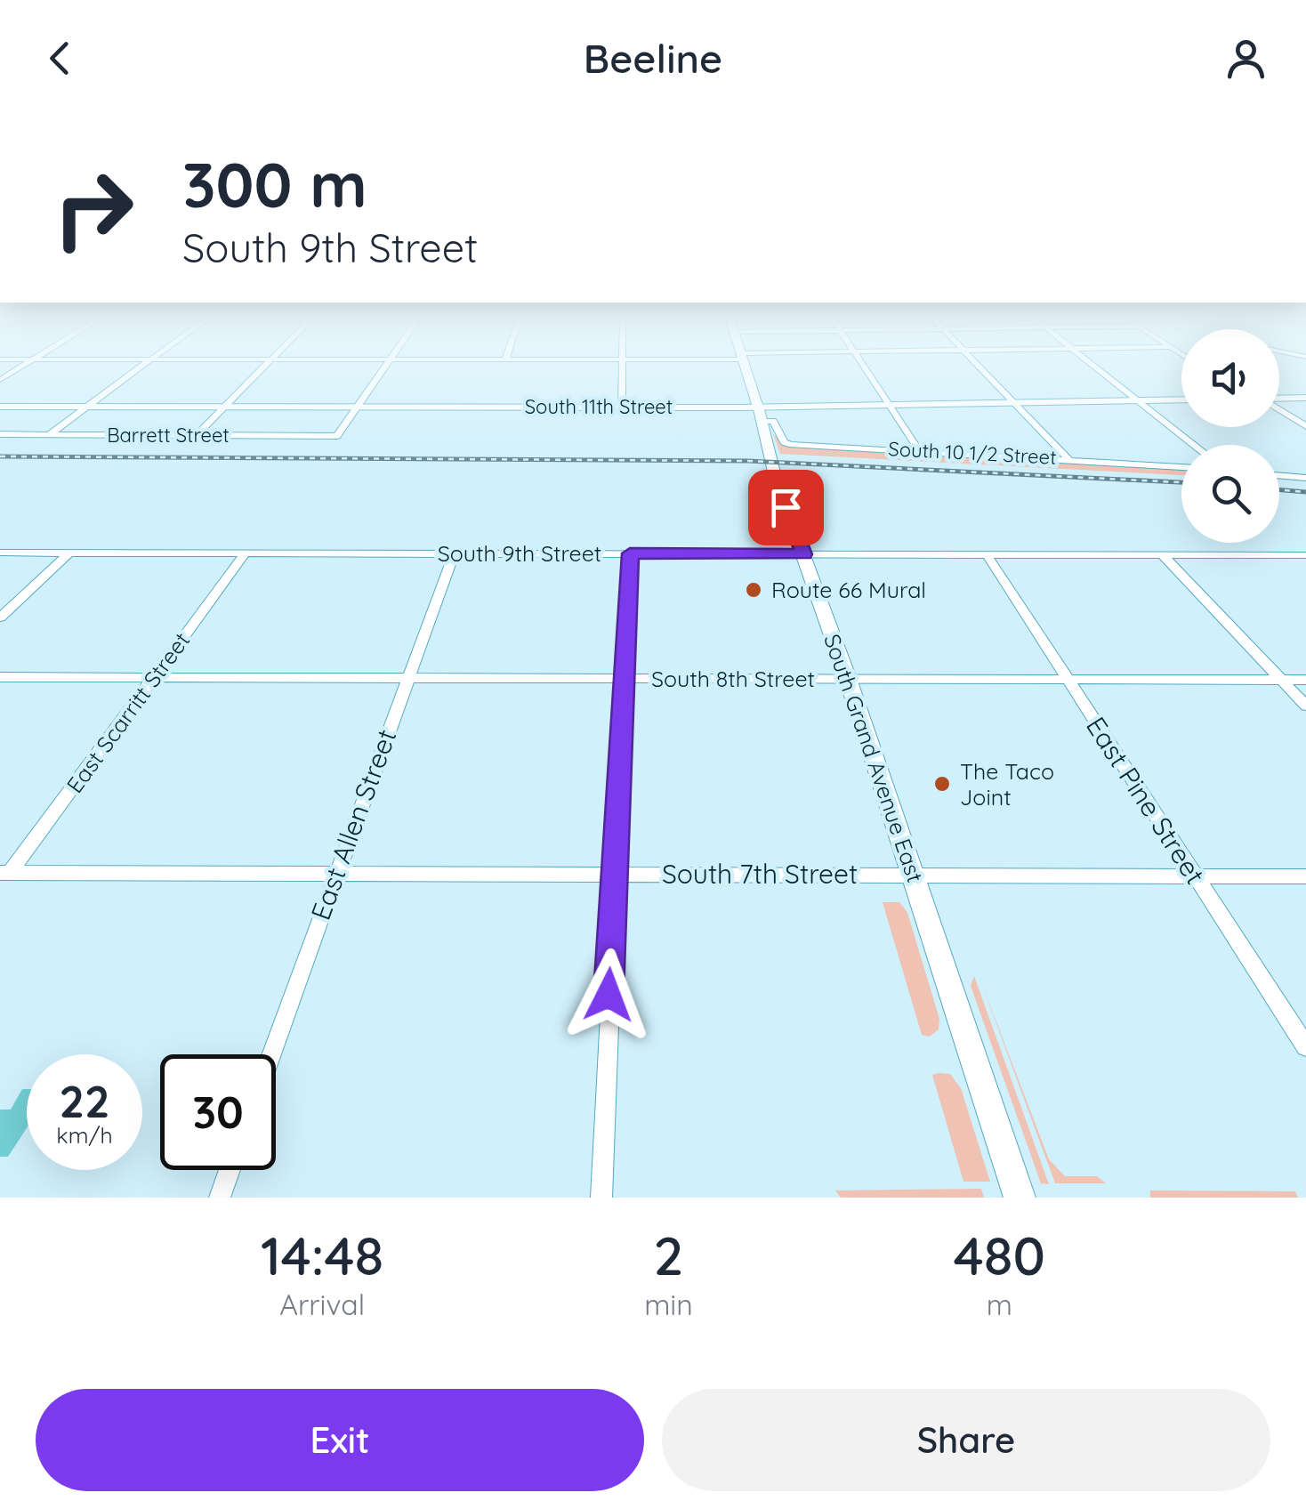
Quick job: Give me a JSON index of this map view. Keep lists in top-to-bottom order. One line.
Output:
{"streets":{"main road":["South Grand Avenue East"],"street":["South 11th Street","Barrett Street","South 10 1/2 Street","South 9th Street","South 8th Street","East Scarritt Street","East Pine Street","East Allen Street","South 7th Street"]},"crossings":[["South 11th Street","Barrett Street"],["South 11th Street","South Grand Avenue East"],["South 10 1/2 Street","South Grand Avenue East"],["South 9th Street","East Scarritt Street"],["South 9th Street","South Grand Avenue East"],["South 9th Street","East Pine Street"],["South 9th Street","East Allen Street"],["South 8th Street","East Scarritt Street"],["South 8th Street","South Grand Avenue East"],["South 8th Street","East Pine Street"],["South 8th Street","East Allen Street"],["East Scarritt Street","South 7th Street"],["South Grand Avenue East","South 7th Street"],["East Pine Street","South 7th Street"],["East Allen Street","South 7th Street"]],"places":["Route 66 Mural","The Taco Joint"],"page":{"header":"Beeline","turn":["300 m","South 9th Street"],"speed":"22 km/h","limit":"30","eta":["14:48","Arrival","2","min","480","m"],"buttons":["Exit","Share"]}}
